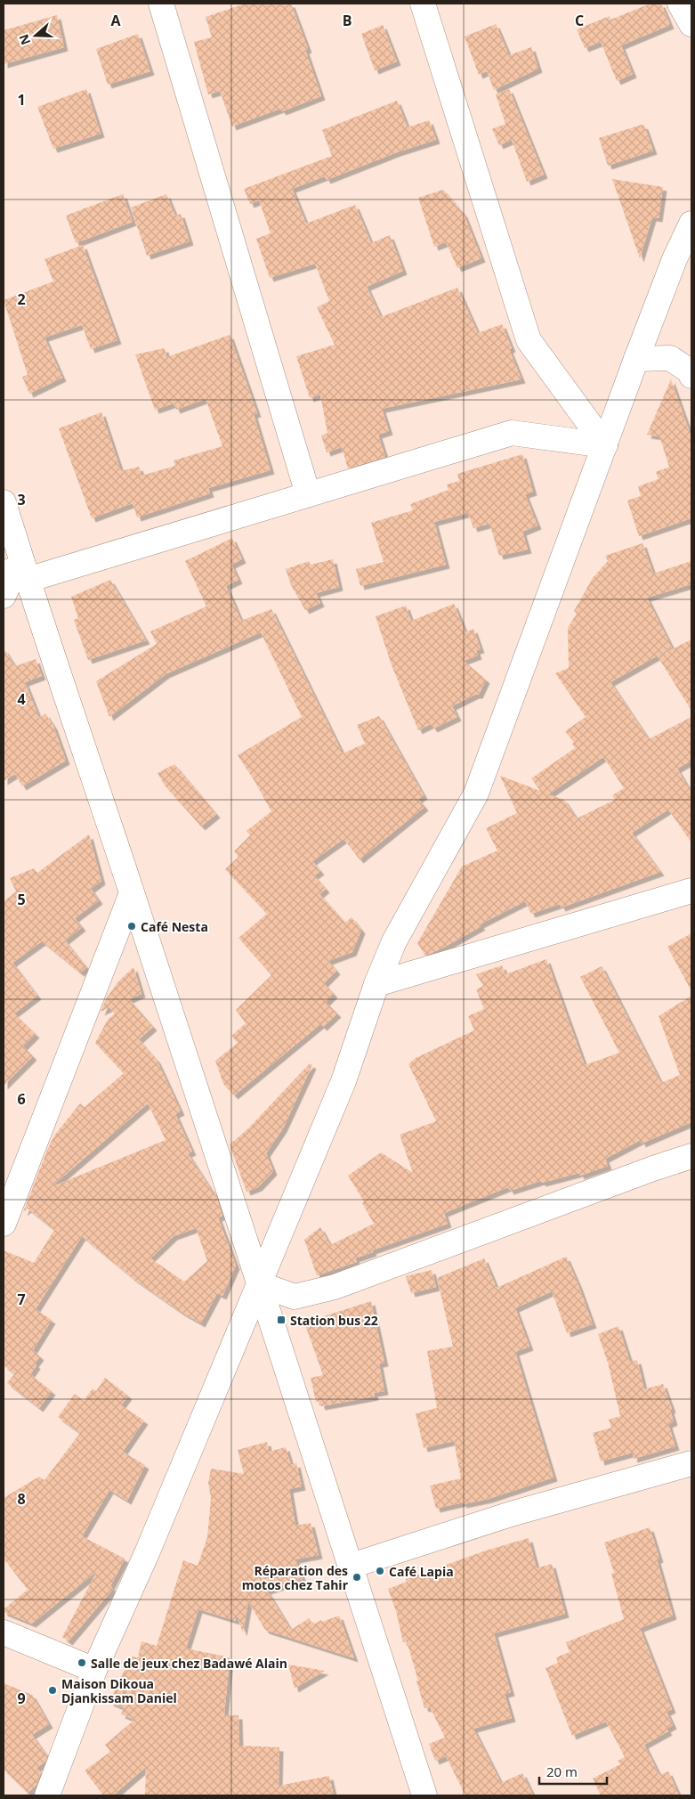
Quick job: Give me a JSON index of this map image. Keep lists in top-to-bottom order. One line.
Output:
{"places":{"other":["Café Nesta","Café Lapia","Réparation des motos chez Tahir","Salle de jeux chez Badawé Alain","Maison Dikoua Djankissam Daniel"],"transit":["Station bus 22"]},"scale_bar":"20 m","north":"left","grid":{"columns":["A","B","C"],"rows":["1","2","3","4","5","6","7","8","9"]}}
